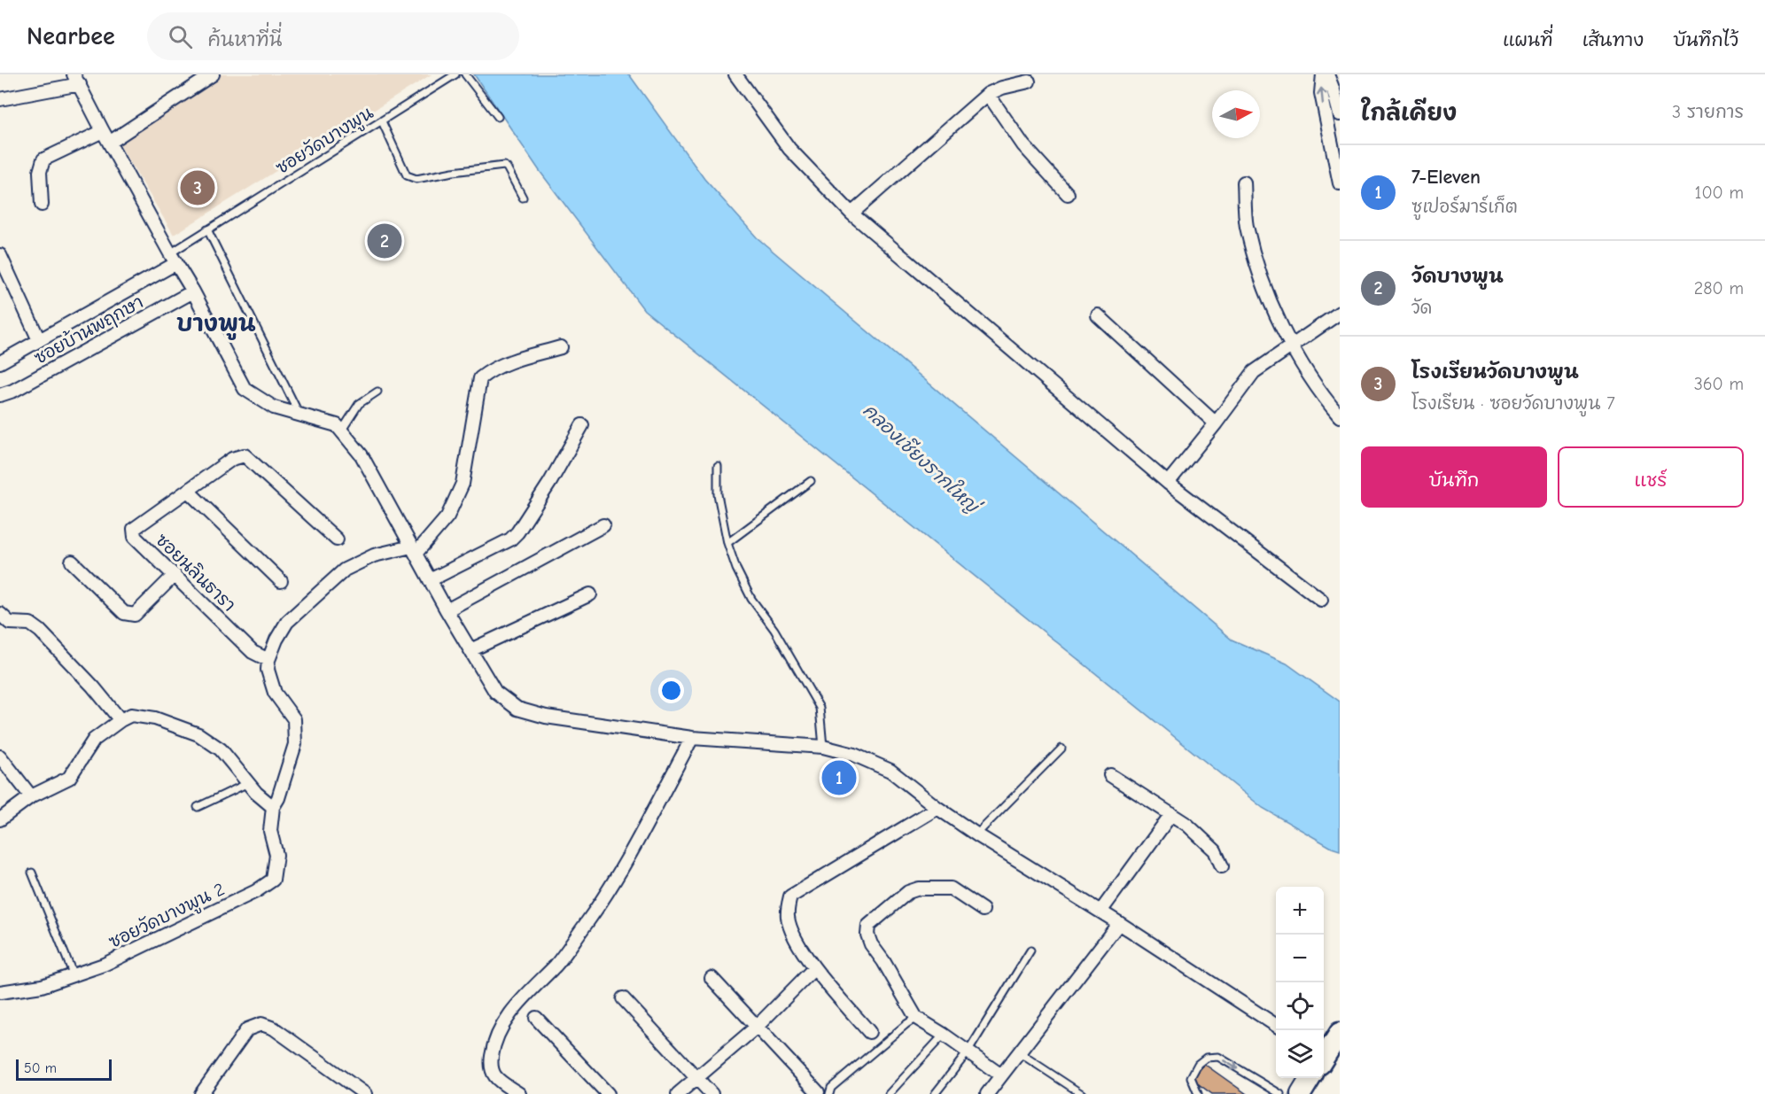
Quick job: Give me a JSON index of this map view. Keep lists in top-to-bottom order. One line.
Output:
{"streets":{"street":["ซอยบ้านพฤกษา","ซอยนลินธารา","ซอยวัดบางพูน 2"],"lane":["ซอยวัดบางพูน"]},"crossings":[["ซอยนลินธารา","ซอยวัดบางพูน 2"]],"districts":["บางพูน"],"water":["คลองเชียงรากใหญ่"],"scale_bar":"50 m","north":"right","page":{"header":"Nearbee","search":"ค้นหาที่นี่","nav":["แผนที่","เส้นทาง","บันทึกไว้"],"heading":["ใกล้เคียง","3 รายการ"],"list":[{"mark":"1","name":"7-Eleven","note":"ซูเปอร์มาร์เก็ต","value":"100 m"},{"mark":"2","name":"วัดบางพูน","note":"วัด","value":"280 m"},{"mark":"3","name":"โรงเรียนวัดบางพูน","note":"โรงเรียน · ซอยวัดบางพูน 7","value":"360 m"}],"pins":["3","2","1"],"buttons":["บันทึก","แชร์"],"map_buttons":["+","−"],"scale":"50 m"}}
